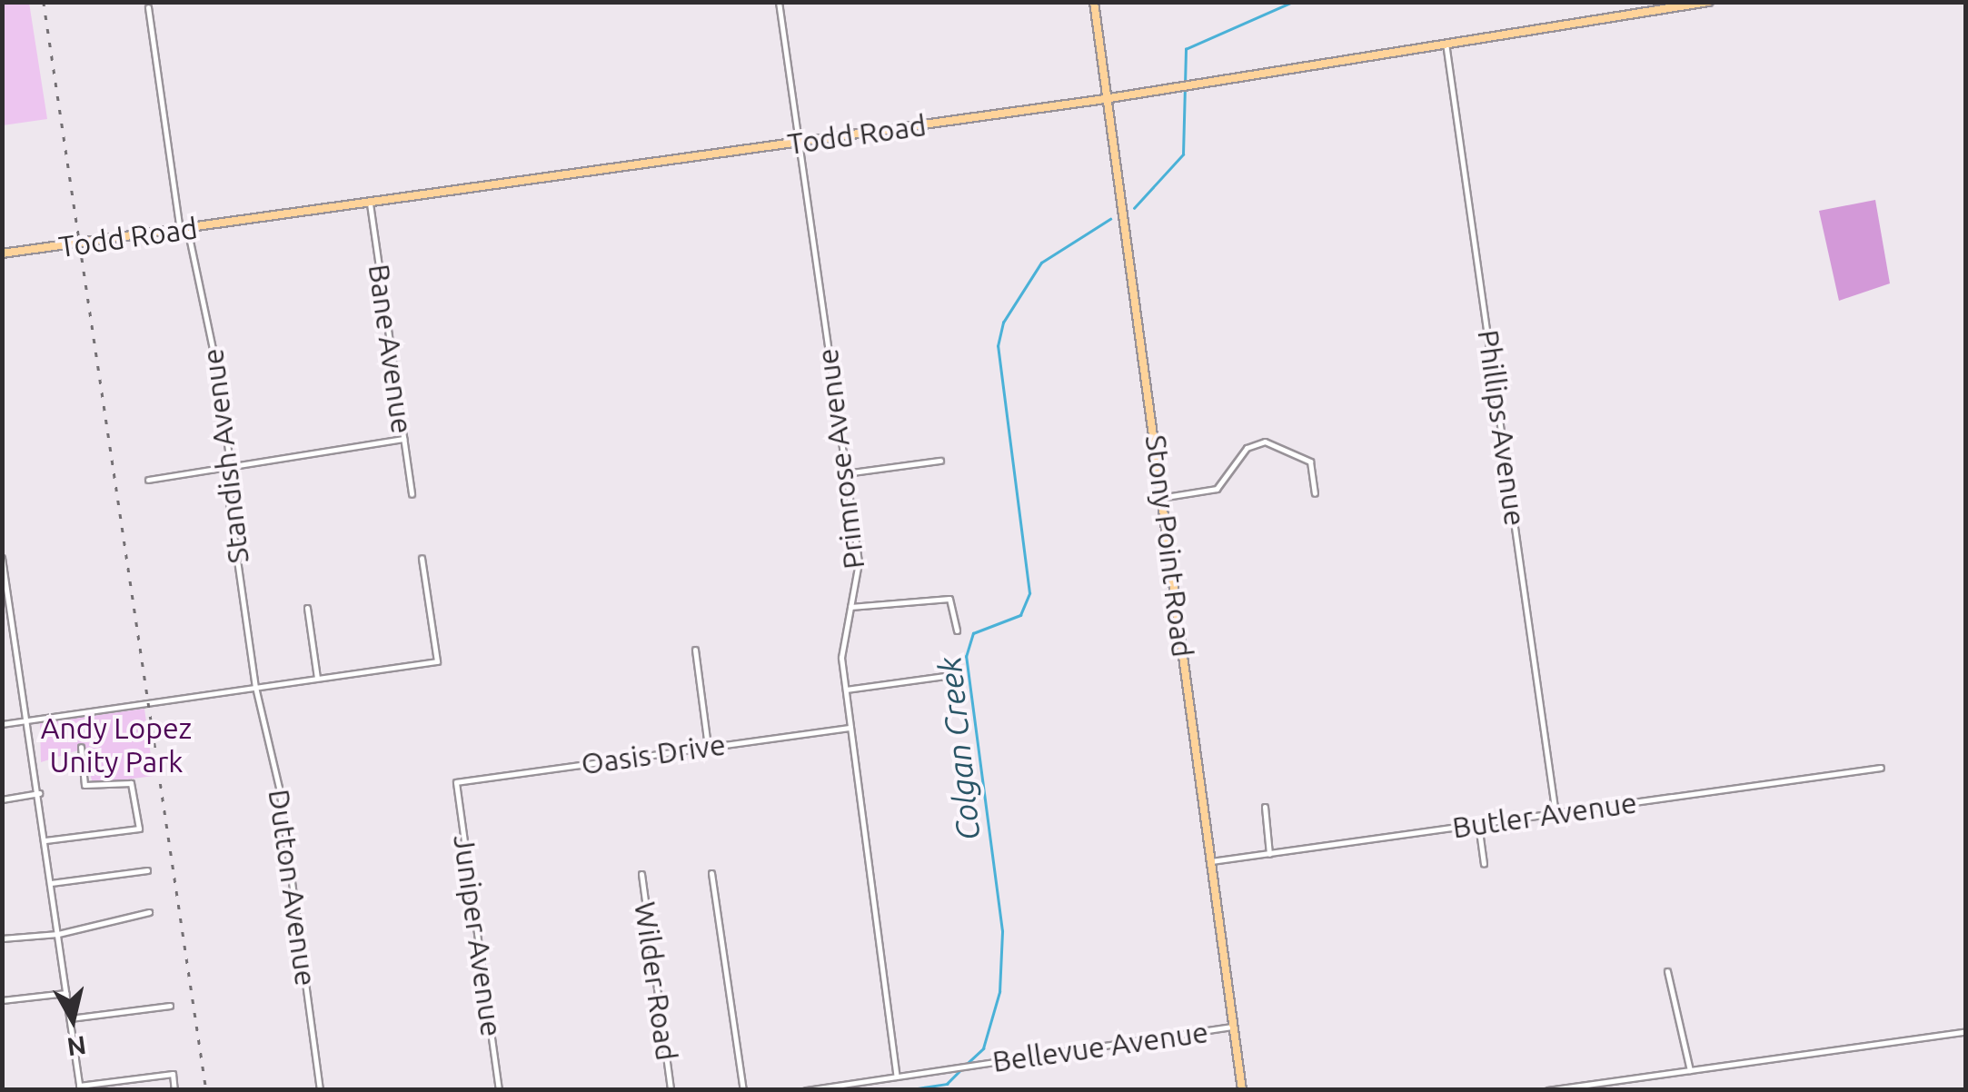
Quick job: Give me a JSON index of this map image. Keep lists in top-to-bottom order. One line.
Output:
{"streets":{"main road":["Todd Road","Stony Point Road"],"street":["Bane Avenue","Phillips Avenue","Standish Avenue","Primrose Avenue","Oasis Drive","Butler Avenue","Dutton Avenue","Juniper Avenue","Wilder Road","Bellevue Avenue"]},"crossings":[["Todd Road","Bane Avenue"],["Todd Road","Phillips Avenue"],["Todd Road","Standish Avenue"],["Todd Road","Primrose Avenue"],["Todd Road","Stony Point Road"],["Phillips Avenue","Butler Avenue"],["Standish Avenue","Dutton Avenue"],["Primrose Avenue","Oasis Drive"],["Primrose Avenue","Bellevue Avenue"],["Stony Point Road","Butler Avenue"],["Stony Point Road","Bellevue Avenue"],["Oasis Drive","Juniper Avenue"]],"water":["Colgan Creek"],"parks":["Andy Lopez Unity Park"],"north":"bottom"}
